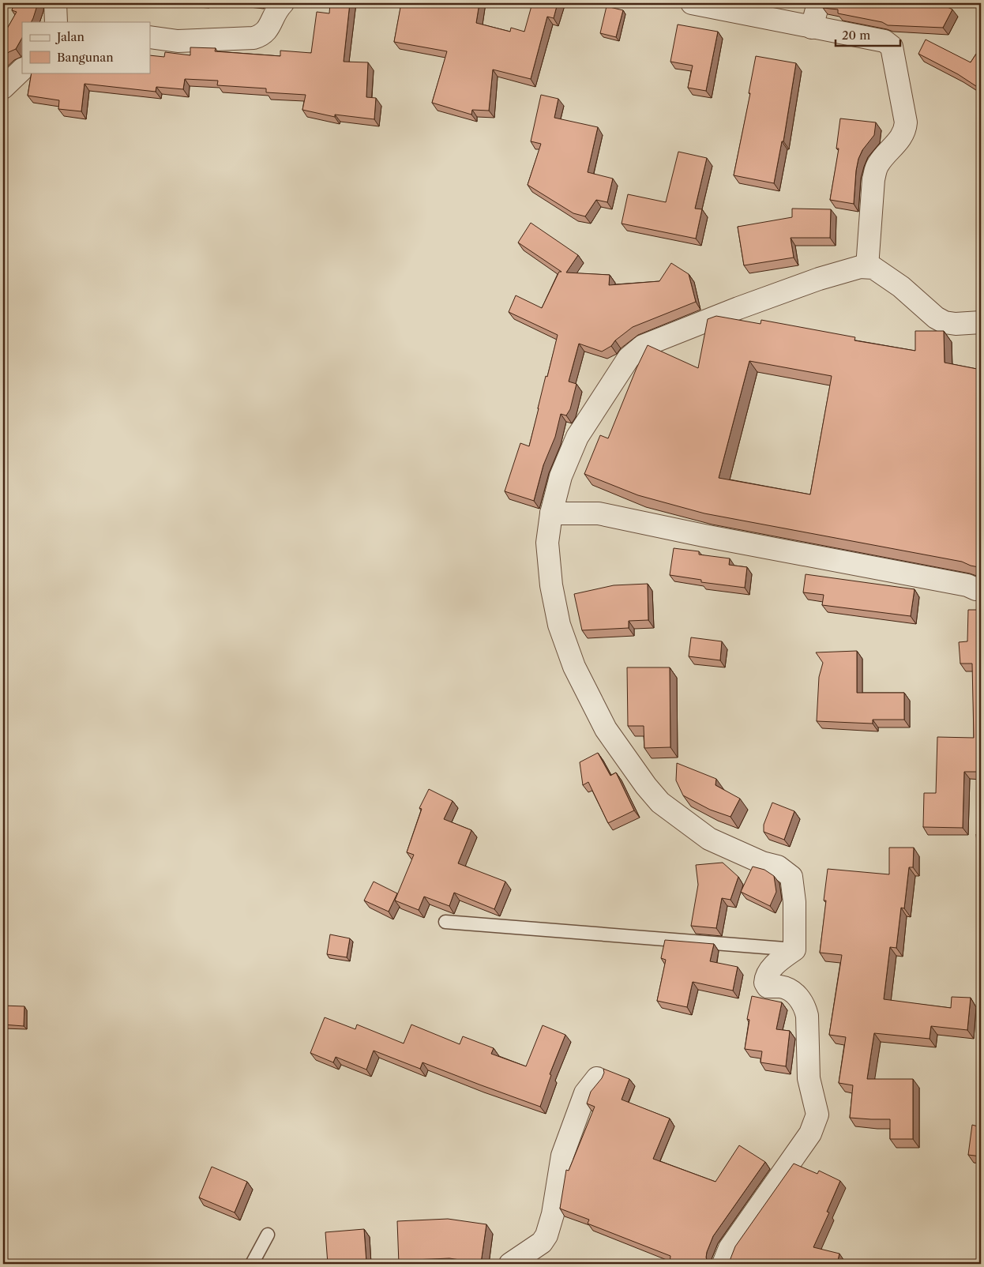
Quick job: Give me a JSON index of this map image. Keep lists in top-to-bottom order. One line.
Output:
{"legend":["Jalan","Bangunan"],"scale_bar":"20 m"}
